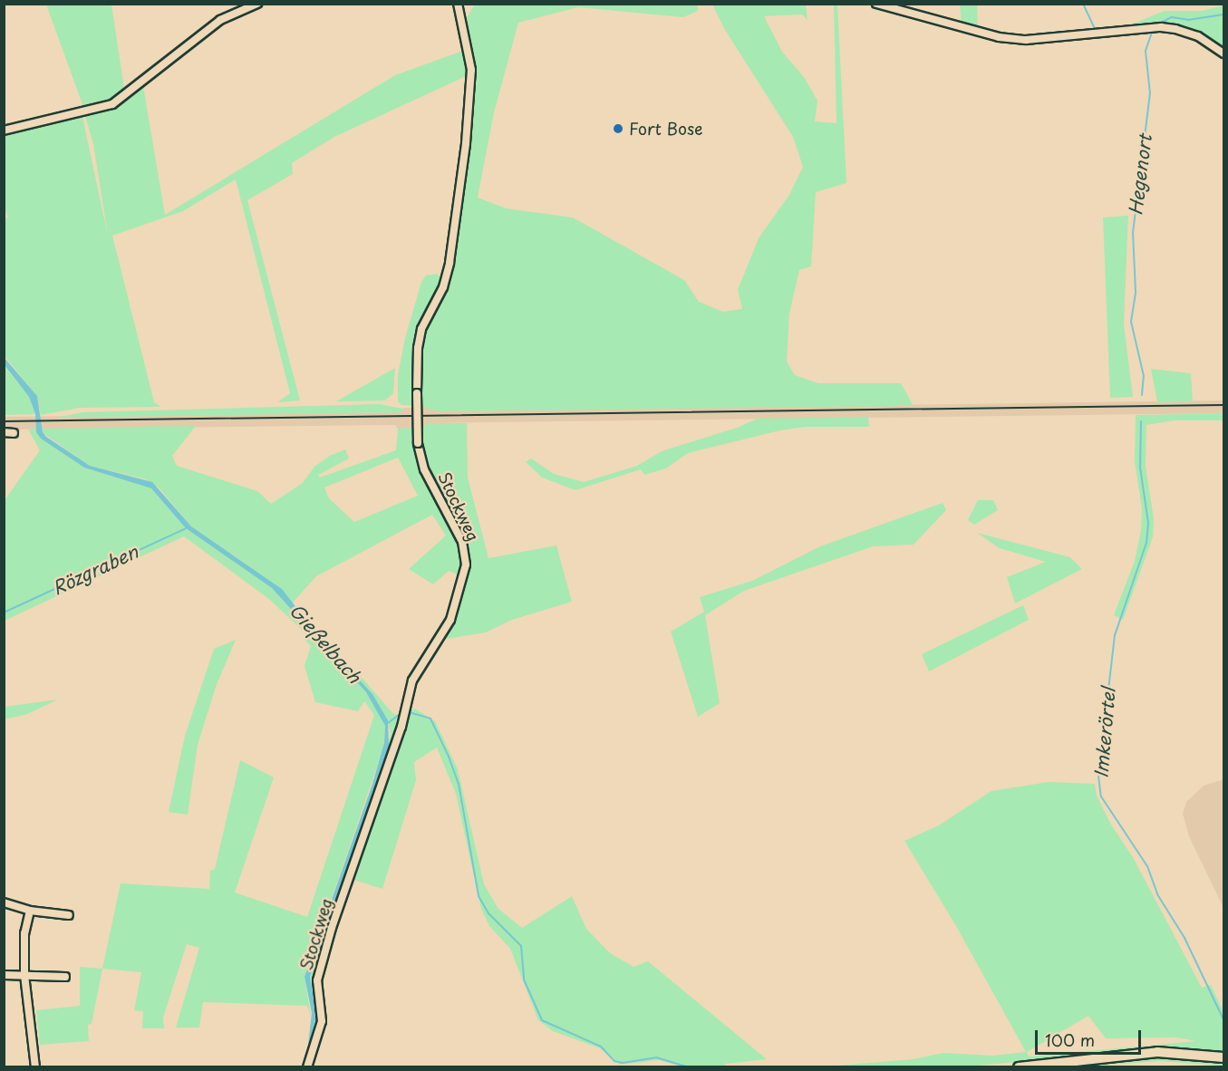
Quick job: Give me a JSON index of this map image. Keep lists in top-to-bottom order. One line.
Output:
{"streets":{"street":["Stockweg"]},"water":["Hegenort","Rözgraben","Gießelbach","Imkerörtel"],"places":["Fort Bose"],"scale_bar":"100 m"}
